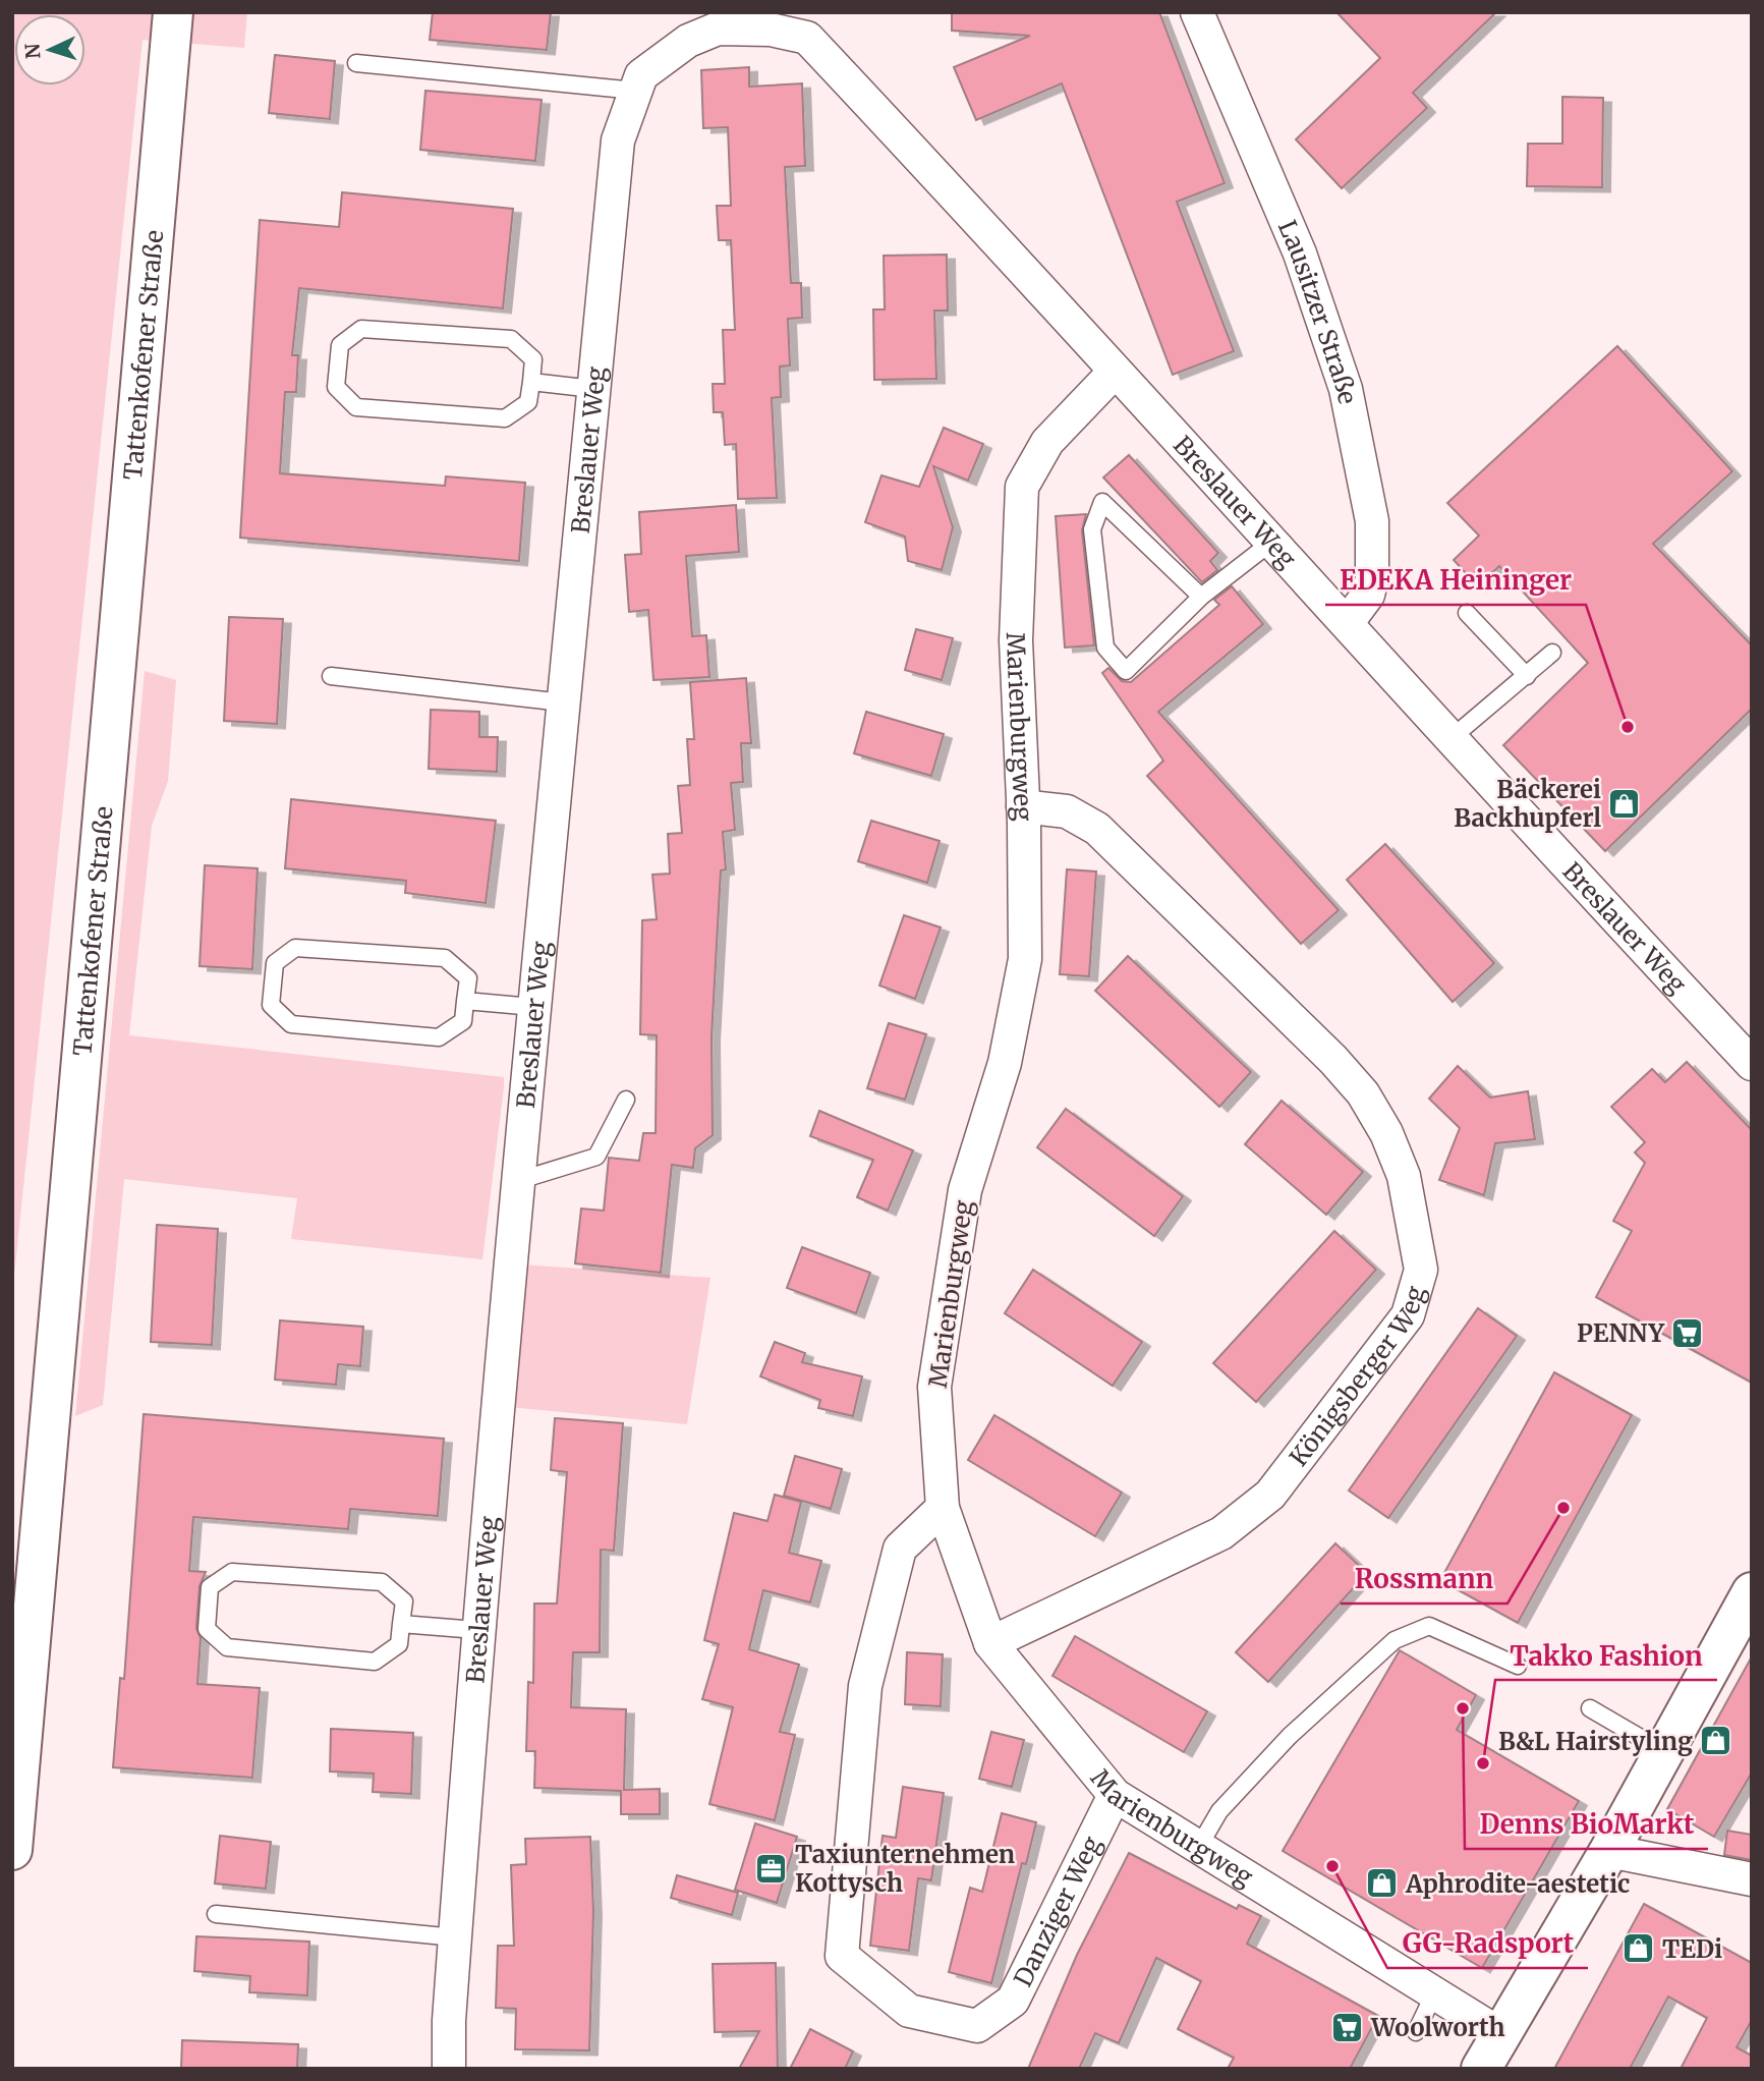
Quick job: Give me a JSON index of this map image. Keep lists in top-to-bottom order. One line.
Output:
{"streets":{"main road":["Tattenkofener Straße"],"street":["Lausitzer Straße","Breslauer Weg","Marienburgweg","Königsberger Weg","Danziger Weg"]},"crossings":[["Lausitzer Straße","Breslauer Weg"],["Breslauer Weg","Marienburgweg"],["Marienburgweg","Königsberger Weg"],["Marienburgweg","Danziger Weg"]],"places":{"other":["EDEKA Heininger","Rossmann","Denns BioMarkt","Takko Fashion","GG-Radsport"],"shop":["Bäckerei Backhupferl","B&L Hairstyling","Aphrodite-aestetic","TEDi"],"supermarket":["PENNY","Woolworth"],"office":["Taxiunternehmen Kottysch"]},"north":"left"}
